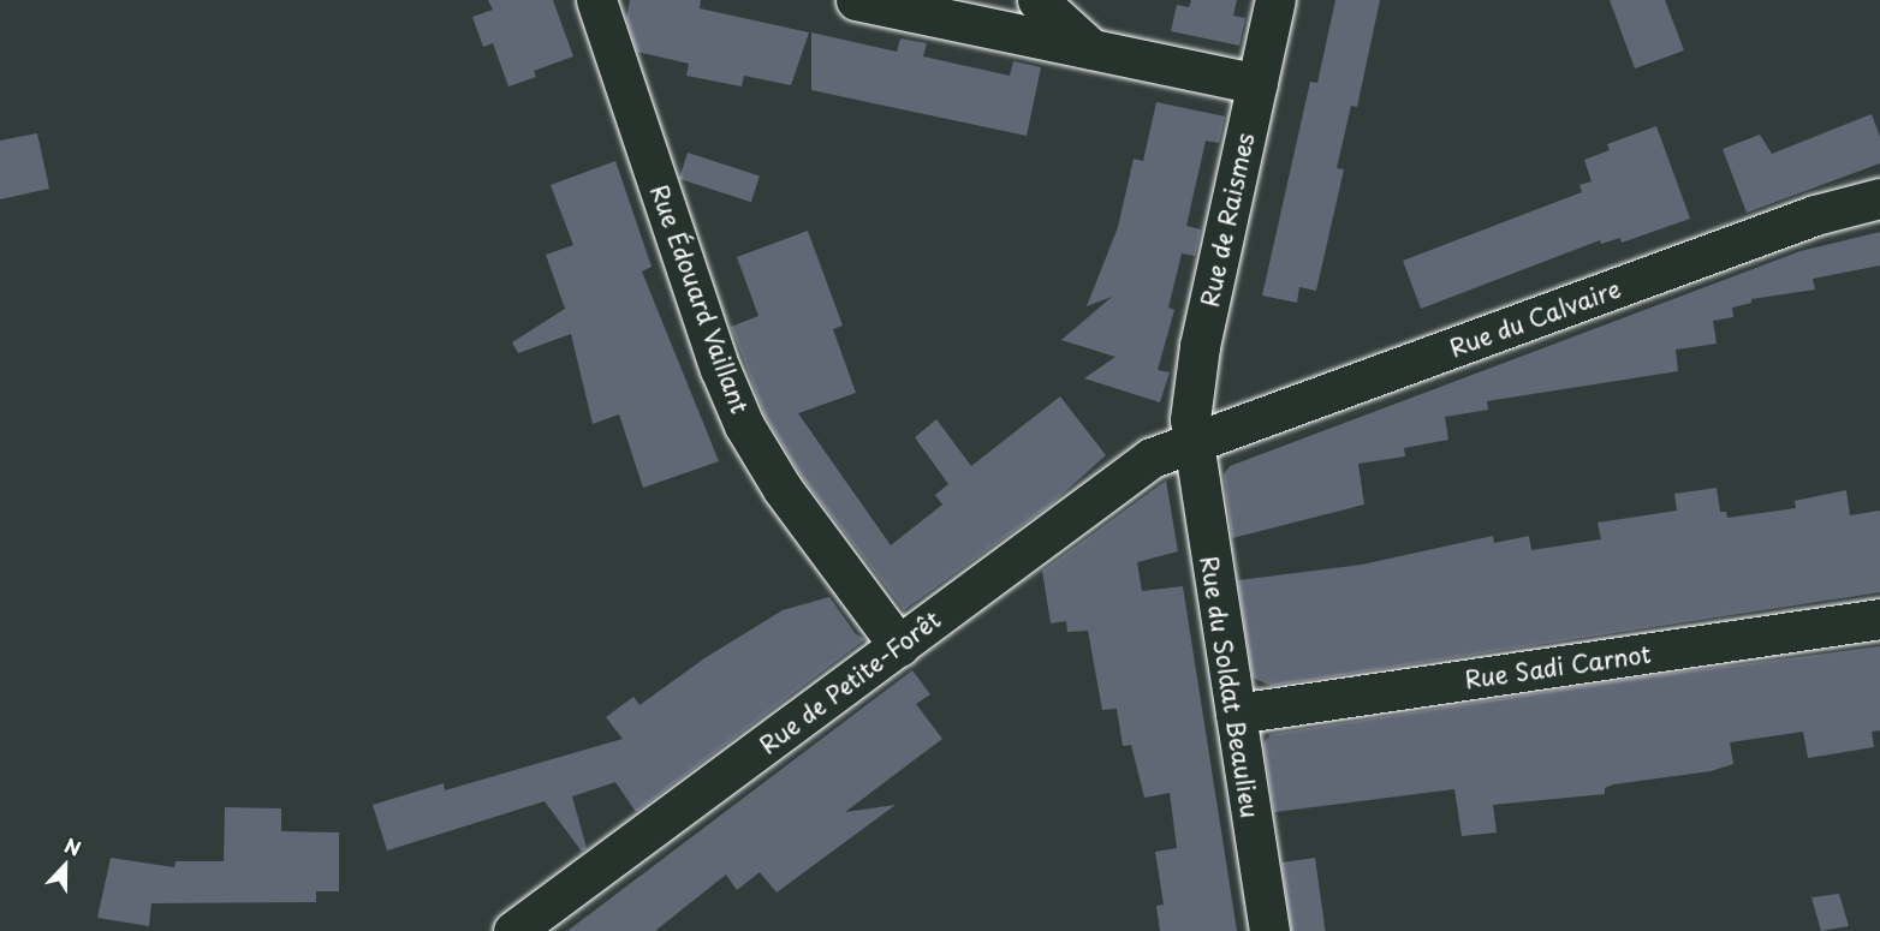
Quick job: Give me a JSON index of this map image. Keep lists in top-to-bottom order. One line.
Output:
{"streets":{"street":["Rue de Raismes","Rue Édouard Vaillant","Rue du Calvaire","Rue Sadi Carnot","Rue de Petite-Forêt","Rue du Soldat Beaulieu"]},"crossings":[["Rue de Raismes","Rue du Calvaire"],["Rue de Raismes","Rue de Petite-Forêt"],["Rue de Raismes","Rue du Soldat Beaulieu"],["Rue Édouard Vaillant","Rue de Petite-Forêt"],["Rue du Calvaire","Rue de Petite-Forêt"],["Rue du Calvaire","Rue du Soldat Beaulieu"],["Rue Sadi Carnot","Rue du Soldat Beaulieu"],["Rue de Petite-Forêt","Rue du Soldat Beaulieu"]],"north":"top"}
